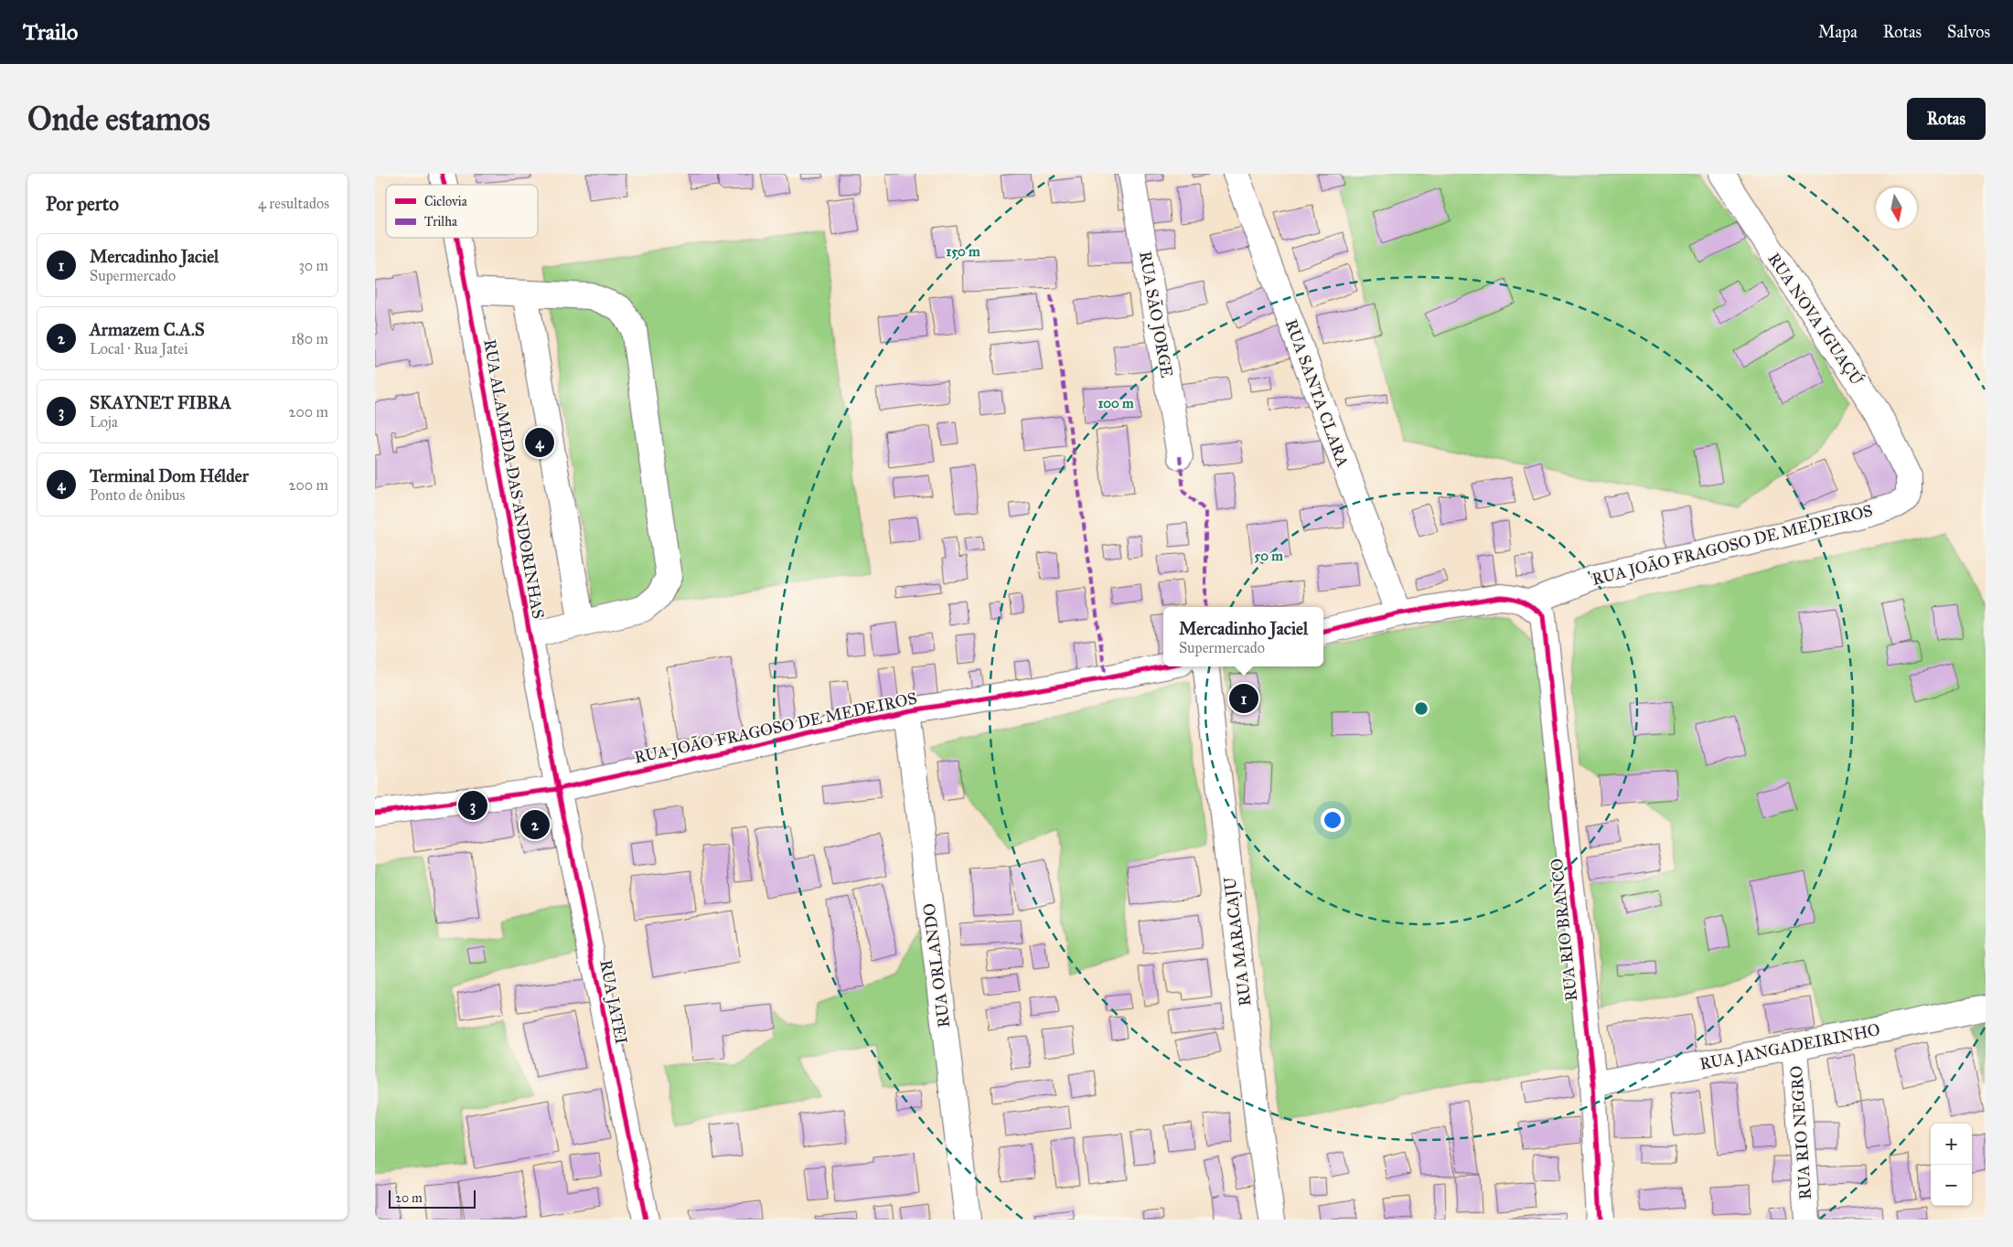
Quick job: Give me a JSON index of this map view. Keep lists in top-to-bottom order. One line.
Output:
{"streets":{"street":["RUA SÃO JORGE","RUA NOVA IGUAÇÚ","RUA SANTA CLARA","RUA ALAMEDA DAS ANDORINHAS","RUA JOÃO FRAGOSO DE MEDEIROS","RUA RIO BRANCO","RUA MARACAJU","RUA ORLANDO","RUA JATEI","RUA JANGADEIRINHO","RUA RIO NEGRO"]},"crossings":[["RUA NOVA IGUAÇÚ","RUA JOÃO FRAGOSO DE MEDEIROS"],["RUA ALAMEDA DAS ANDORINHAS","RUA JOÃO FRAGOSO DE MEDEIROS"],["RUA ALAMEDA DAS ANDORINHAS","RUA JATEI"],["RUA JOÃO FRAGOSO DE MEDEIROS","RUA RIO BRANCO"],["RUA JOÃO FRAGOSO DE MEDEIROS","RUA ORLANDO"],["RUA JOÃO FRAGOSO DE MEDEIROS","RUA JATEI"],["RUA RIO BRANCO","RUA JANGADEIRINHO"],["RUA JANGADEIRINHO","RUA RIO NEGRO"]],"legend":["Ciclovia","Trilha"],"scale_bar":"20 m","north":"bottom","page":{"header":"Trailo","nav":["Mapa","Rotas","Salvos"],"buttons":"Rotas","title":"Onde estamos","heading":["Por perto","4 resultados"],"list":[{"mark":"1","name":"Mercadinho Jaciel","note":"Supermercado","value":"30 m"},{"mark":"2","name":"Armazem C.A.S","note":"Local · Rua Jatei","value":"180 m"},{"mark":"3","name":"SKAYNET FIBRA","note":"Loja","value":"200 m"},{"mark":"4","name":"Terminal Dom Hélder","note":"Ponto de ônibus","value":"200 m"}],"pins":["4","1","3","2"],"popup":["Mercadinho Jaciel","Supermercado"],"map_buttons":["+","−"],"scale":"20 m"},"rings":["150 m","100 m","50 m"]}
